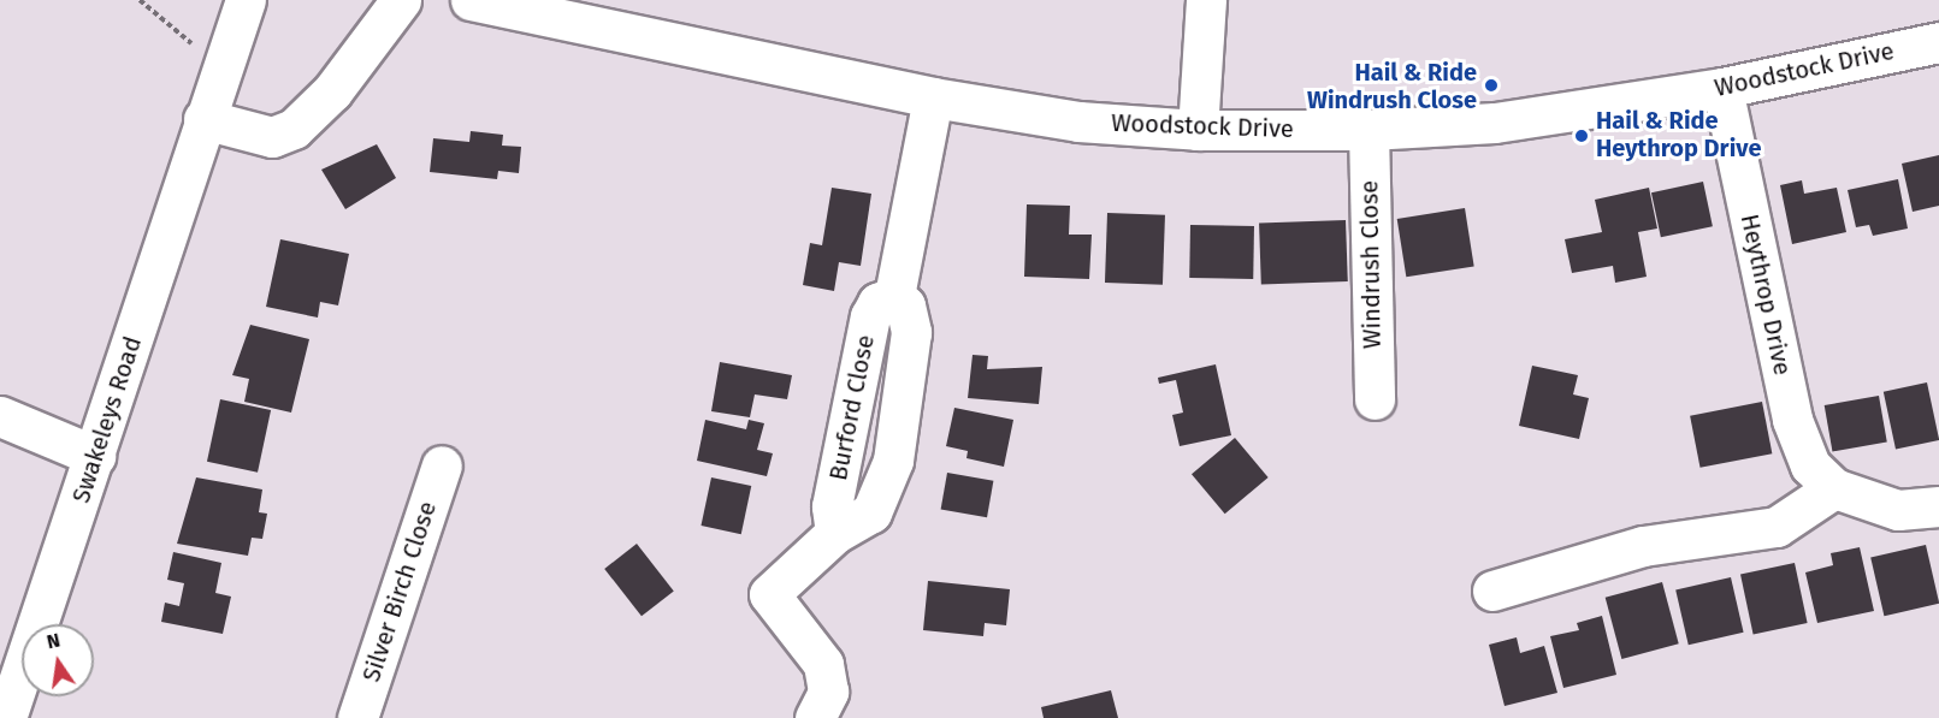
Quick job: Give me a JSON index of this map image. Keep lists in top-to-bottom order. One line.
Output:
{"streets":{"street":["Woodstock Drive","Windrush Close","Heythrop Drive","Burford Close","Swakeleys Road","Silver Birch Close"]},"crossings":[["Woodstock Drive","Windrush Close"],["Woodstock Drive","Heythrop Drive"],["Woodstock Drive","Burford Close"]],"places":["Hail & Ride Windrush Close","Hail & Ride Heythrop Drive"],"north":"top"}
